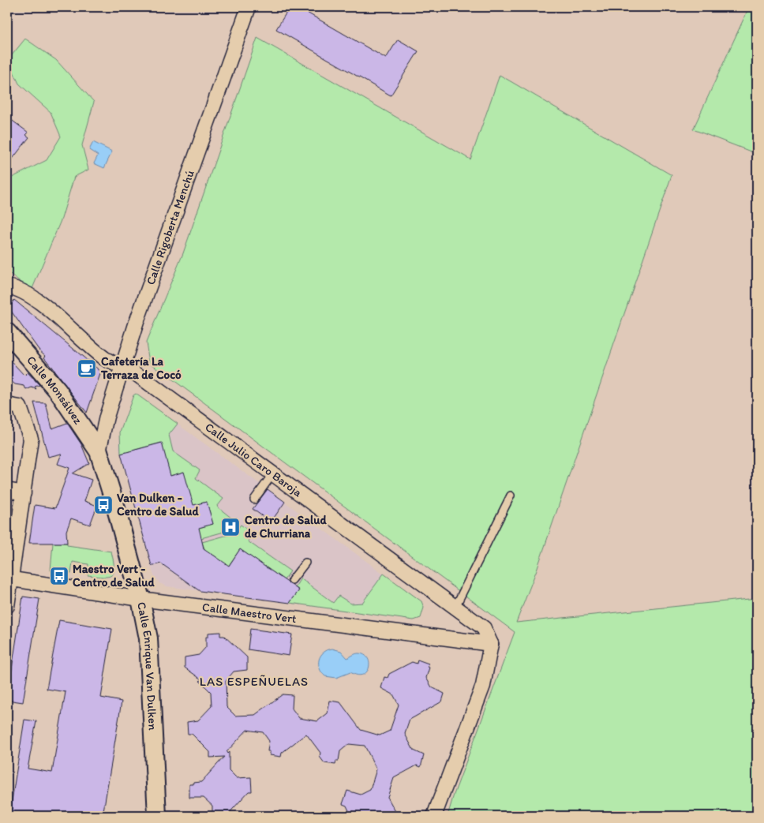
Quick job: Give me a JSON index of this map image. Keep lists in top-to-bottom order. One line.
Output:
{"streets":{"street":["Calle Rigoberta Menchú","Calle Monsálvez","Calle Julio Caro Baroja","Calle Maestro Vert","Calle Enrique Van Dulken"]},"crossings":[["Calle Rigoberta Menchú","Calle Monsálvez"],["Calle Rigoberta Menchú","Calle Julio Caro Baroja"],["Calle Rigoberta Menchú","Calle Enrique Van Dulken"],["Calle Monsálvez","Calle Enrique Van Dulken"],["Calle Julio Caro Baroja","Calle Maestro Vert"],["Calle Maestro Vert","Calle Enrique Van Dulken"]],"districts":["LAS ESPEÑUELAS"],"places":{"cafe":["Cafetería La Terraza de Cocó"],"bus stop":["Van Dulken - Centro de Salud","Maestro Vert - Centro de Salud"],"hospital":["Centro de Salud de Churriana"]}}
